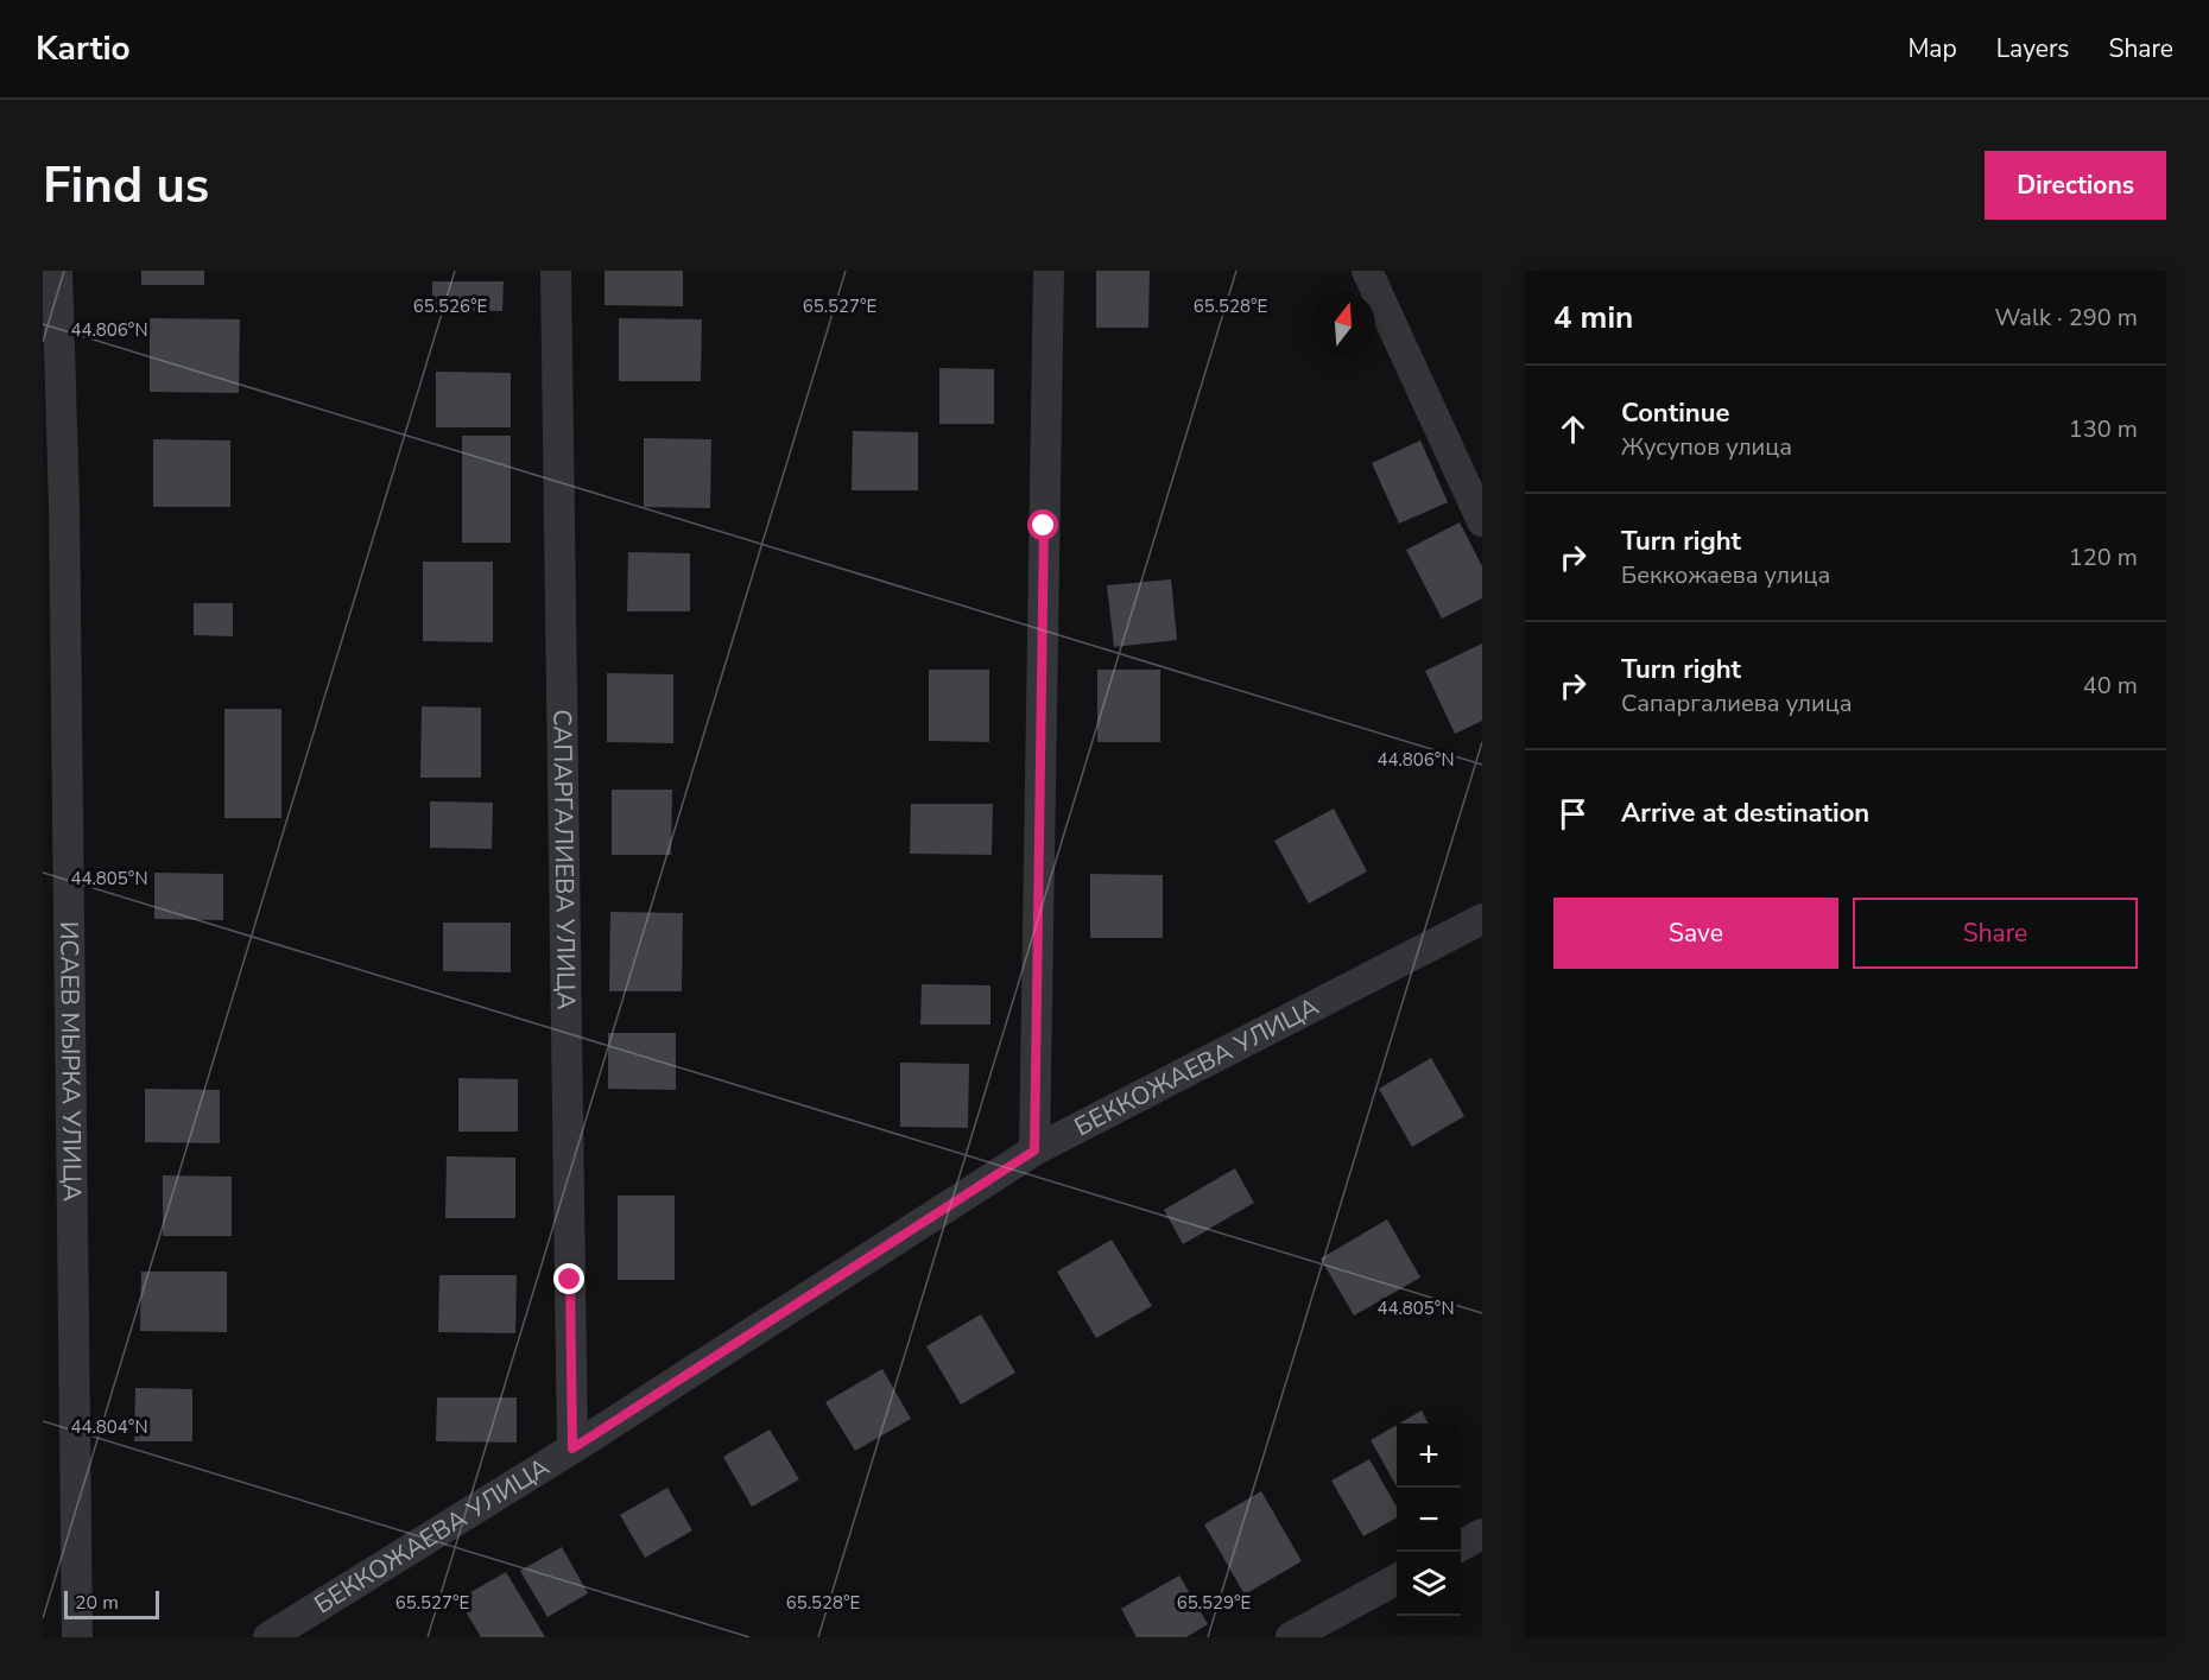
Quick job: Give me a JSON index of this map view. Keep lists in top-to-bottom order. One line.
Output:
{"streets":{"street":["САПАРГАЛИЕВА УЛИЦА","ИСАЕВ МЫРКА УЛИЦА","БЕККОЖАЕВА УЛИЦА"]},"crossings":[["САПАРГАЛИЕВА УЛИЦА","БЕККОЖАЕВА УЛИЦА"]],"scale_bar":"20 m","north":"top","page":{"header":"Kartio","nav":["Map","Layers","Share"],"buttons":["Directions",["Save","Share"]],"title":"Find us","heading":["4 min","Walk · 290 m"],"list":[["Continue","Жусупов улица","130 m"],["Turn right","Беккожаева улица","120 m"],["Turn right","Сапаргалиева улица","40 m"],"Arrive at destination"],"map_buttons":["+","−"],"scale":"20 m"},"coordinates":["65.526°E","65.527°E","65.528°E","44.806°N","44.805°N","44.804°N","65.529°E"]}
